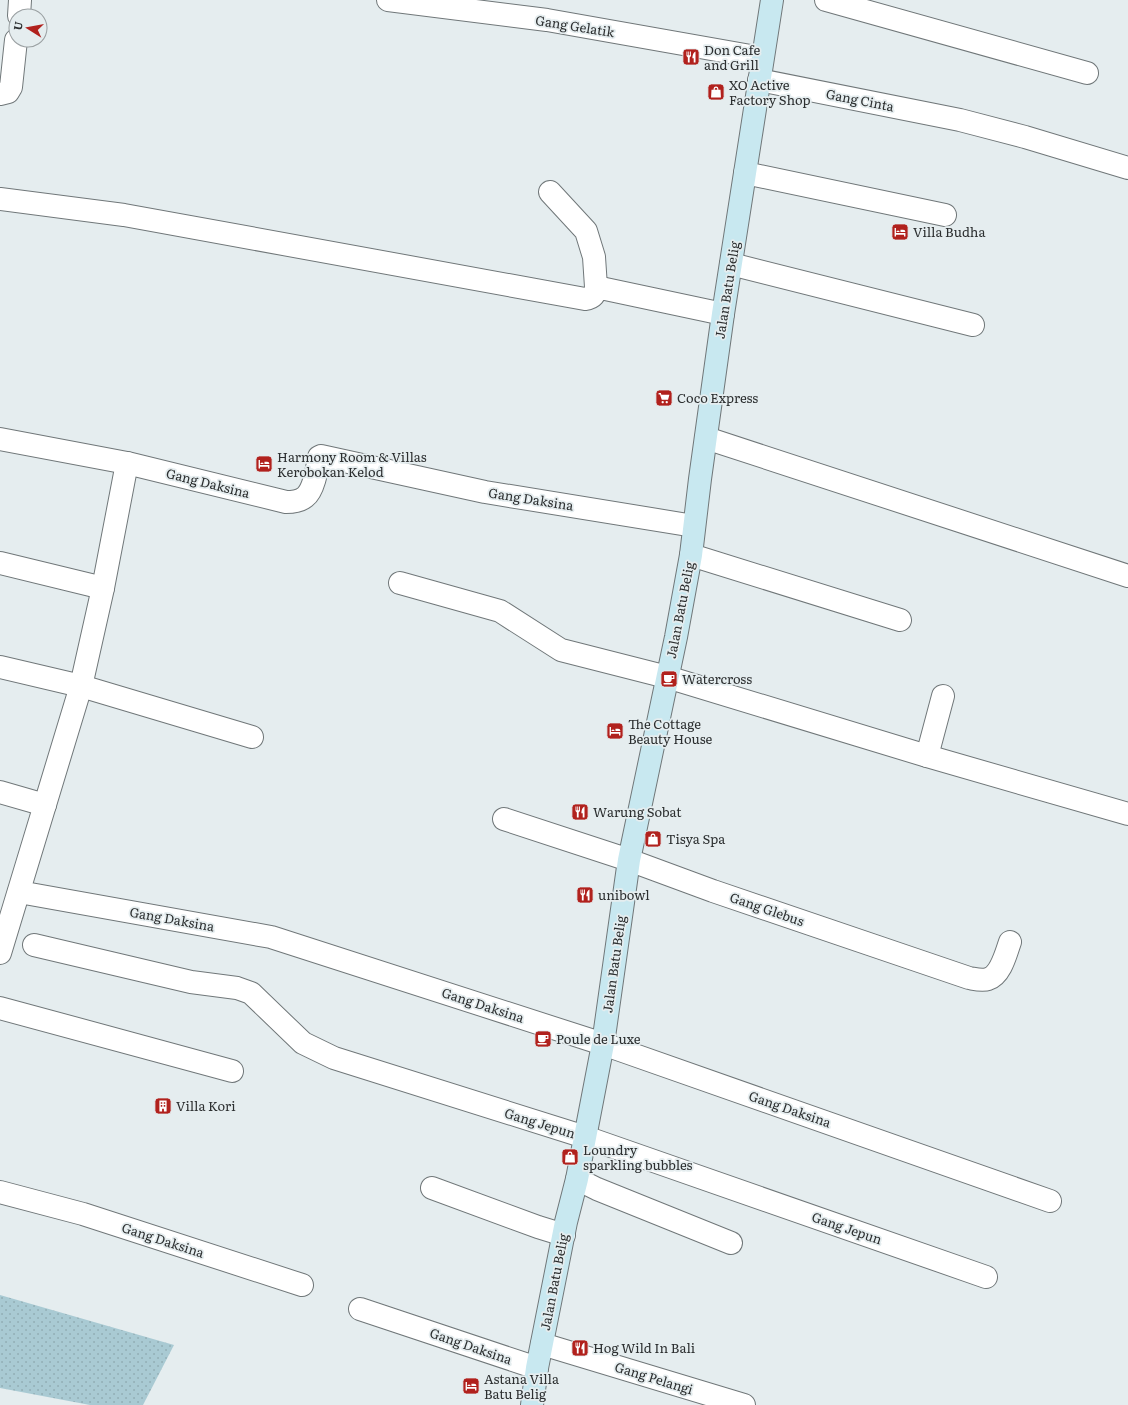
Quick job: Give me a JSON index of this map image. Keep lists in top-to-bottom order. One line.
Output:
{"streets":{"street":["Gang Gelatik","Gang Cinta","Jalan Batu Belig","Gang Daksina","Gang Glebus","Gang Jepun","Gang Pelangi"]},"crossings":[["Gang Gelatik","Jalan Batu Belig"],["Gang Cinta","Jalan Batu Belig"],["Jalan Batu Belig","Gang Daksina"],["Jalan Batu Belig","Gang Glebus"],["Jalan Batu Belig","Gang Jepun"],["Jalan Batu Belig","Gang Pelangi"]],"places":{"restaurant":["Don Cafe and Grill","Warung Sobat","unibowl","Hog Wild In Bali"],"shop":["XO Active Factory Shop","Tisya Spa","Loundry sparkling bubbles"],"hotel":["Villa Budha","Harmony Room & Villas Kerobokan Kelod","The Cottage Beauty House","Astana Villa Batu Belig"],"supermarket":["Coco Express"],"cafe":["Watercross","Poule de Luxe"],"building":["Villa Kori"]},"north":"left"}
